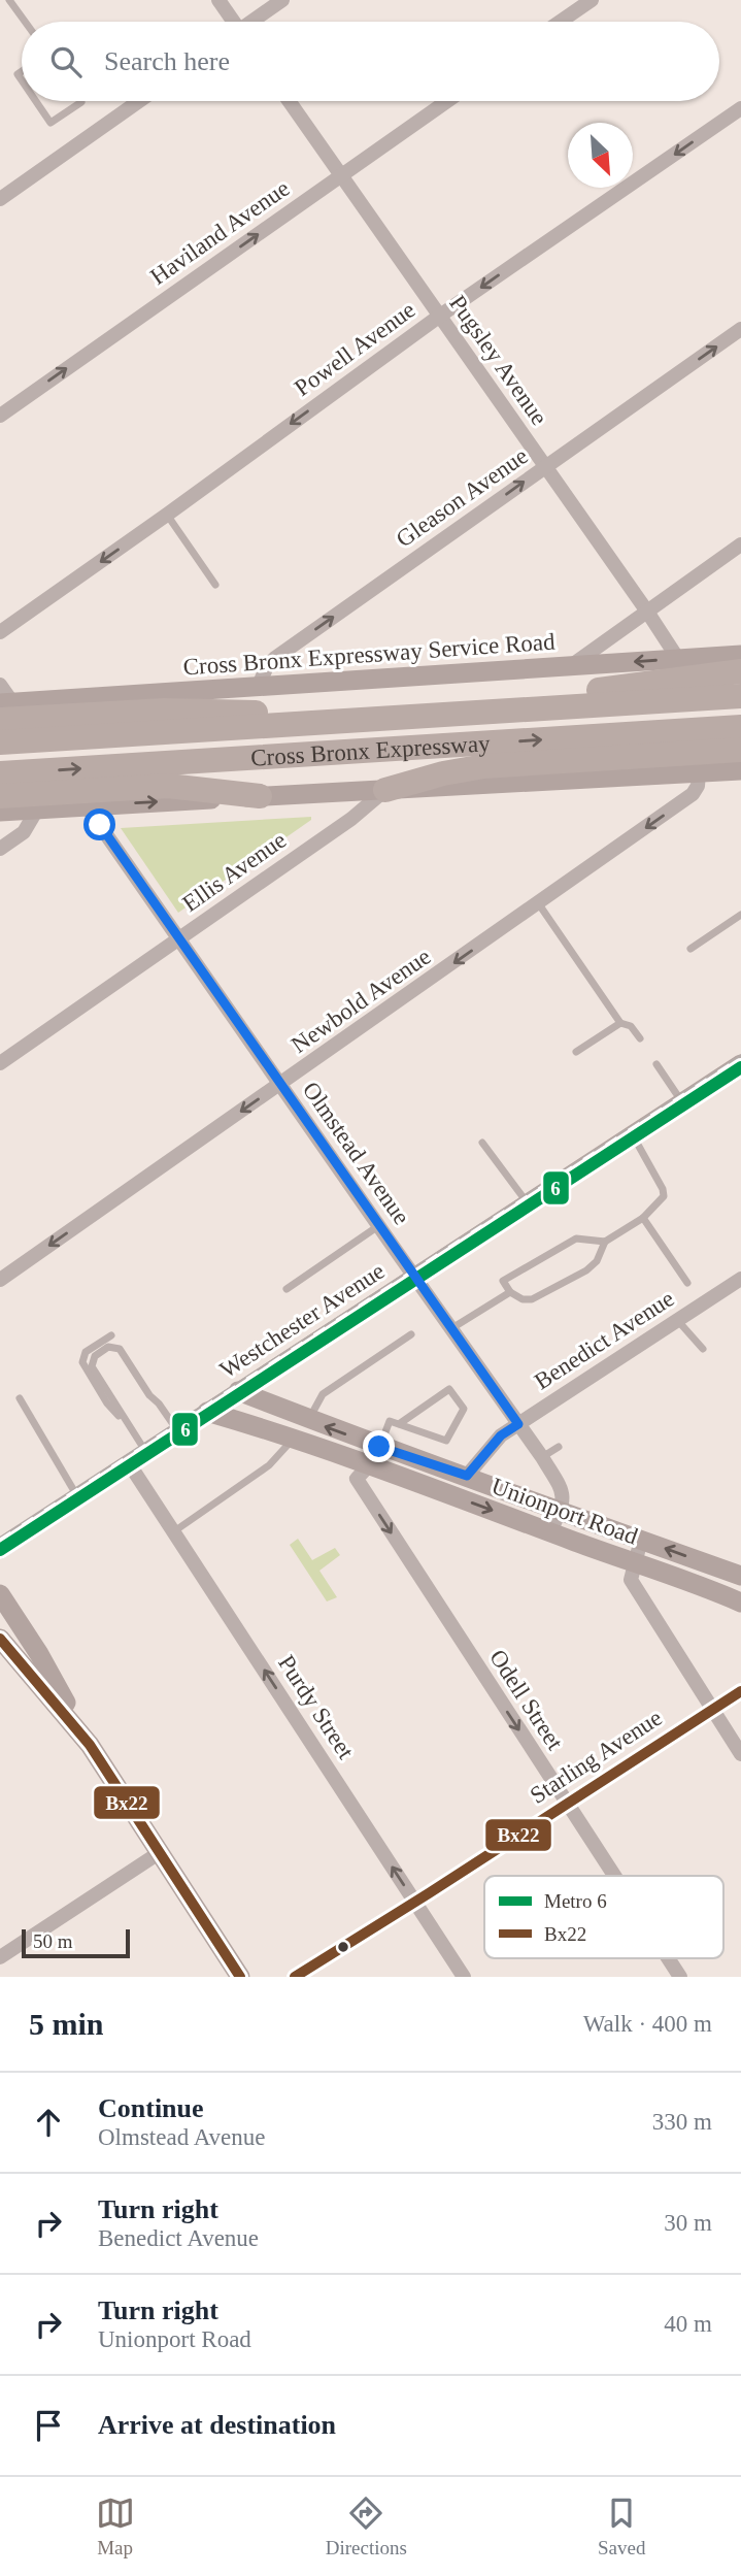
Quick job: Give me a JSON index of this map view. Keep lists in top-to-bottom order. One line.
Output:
{"streets":{"highway":["Cross Bronx Expressway"],"main road":["Cross Bronx Expressway Service Road","Westchester Avenue","Unionport Road"],"street":["Haviland Avenue","Powell Avenue","Pugsley Avenue","Gleason Avenue","Ellis Avenue","Newbold Avenue","Olmstead Avenue","Benedict Avenue","Odell Street","Purdy Street","Starling Avenue"]},"crossings":[["Haviland Avenue","Pugsley Avenue"],["Powell Avenue","Pugsley Avenue"],["Pugsley Avenue","Gleason Avenue"],["Pugsley Avenue","Cross Bronx Expressway Service Road"],["Gleason Avenue","Cross Bronx Expressway Service Road"],["Ellis Avenue","Olmstead Avenue"],["Newbold Avenue","Olmstead Avenue"],["Olmstead Avenue","Westchester Avenue"],["Olmstead Avenue","Benedict Avenue"],["Olmstead Avenue","Unionport Road"],["Westchester Avenue","Unionport Road"],["Westchester Avenue","Purdy Street"],["Benedict Avenue","Unionport Road"],["Unionport Road","Odell Street"],["Odell Street","Starling Avenue"],["Purdy Street","Starling Avenue"]],"one_way":["Haviland Avenue","Powell Avenue","Gleason Avenue","Newbold Avenue","Odell Street","Purdy Street"],"lines":["metro line 6","transit line Bx22"],"legend":["Metro 6","Bx22"],"scale_bar":"50 m","north":"bottom right","page":{"search":"Search here","scale":"50 m","heading":["5 min","Walk · 400 m"],"list":[["Continue","Olmstead Avenue","330 m"],["Turn right","Benedict Avenue","30 m"],["Turn right","Unionport Road","40 m"],"Arrive at destination"],"nav":["Map","Directions","Saved"]}}
